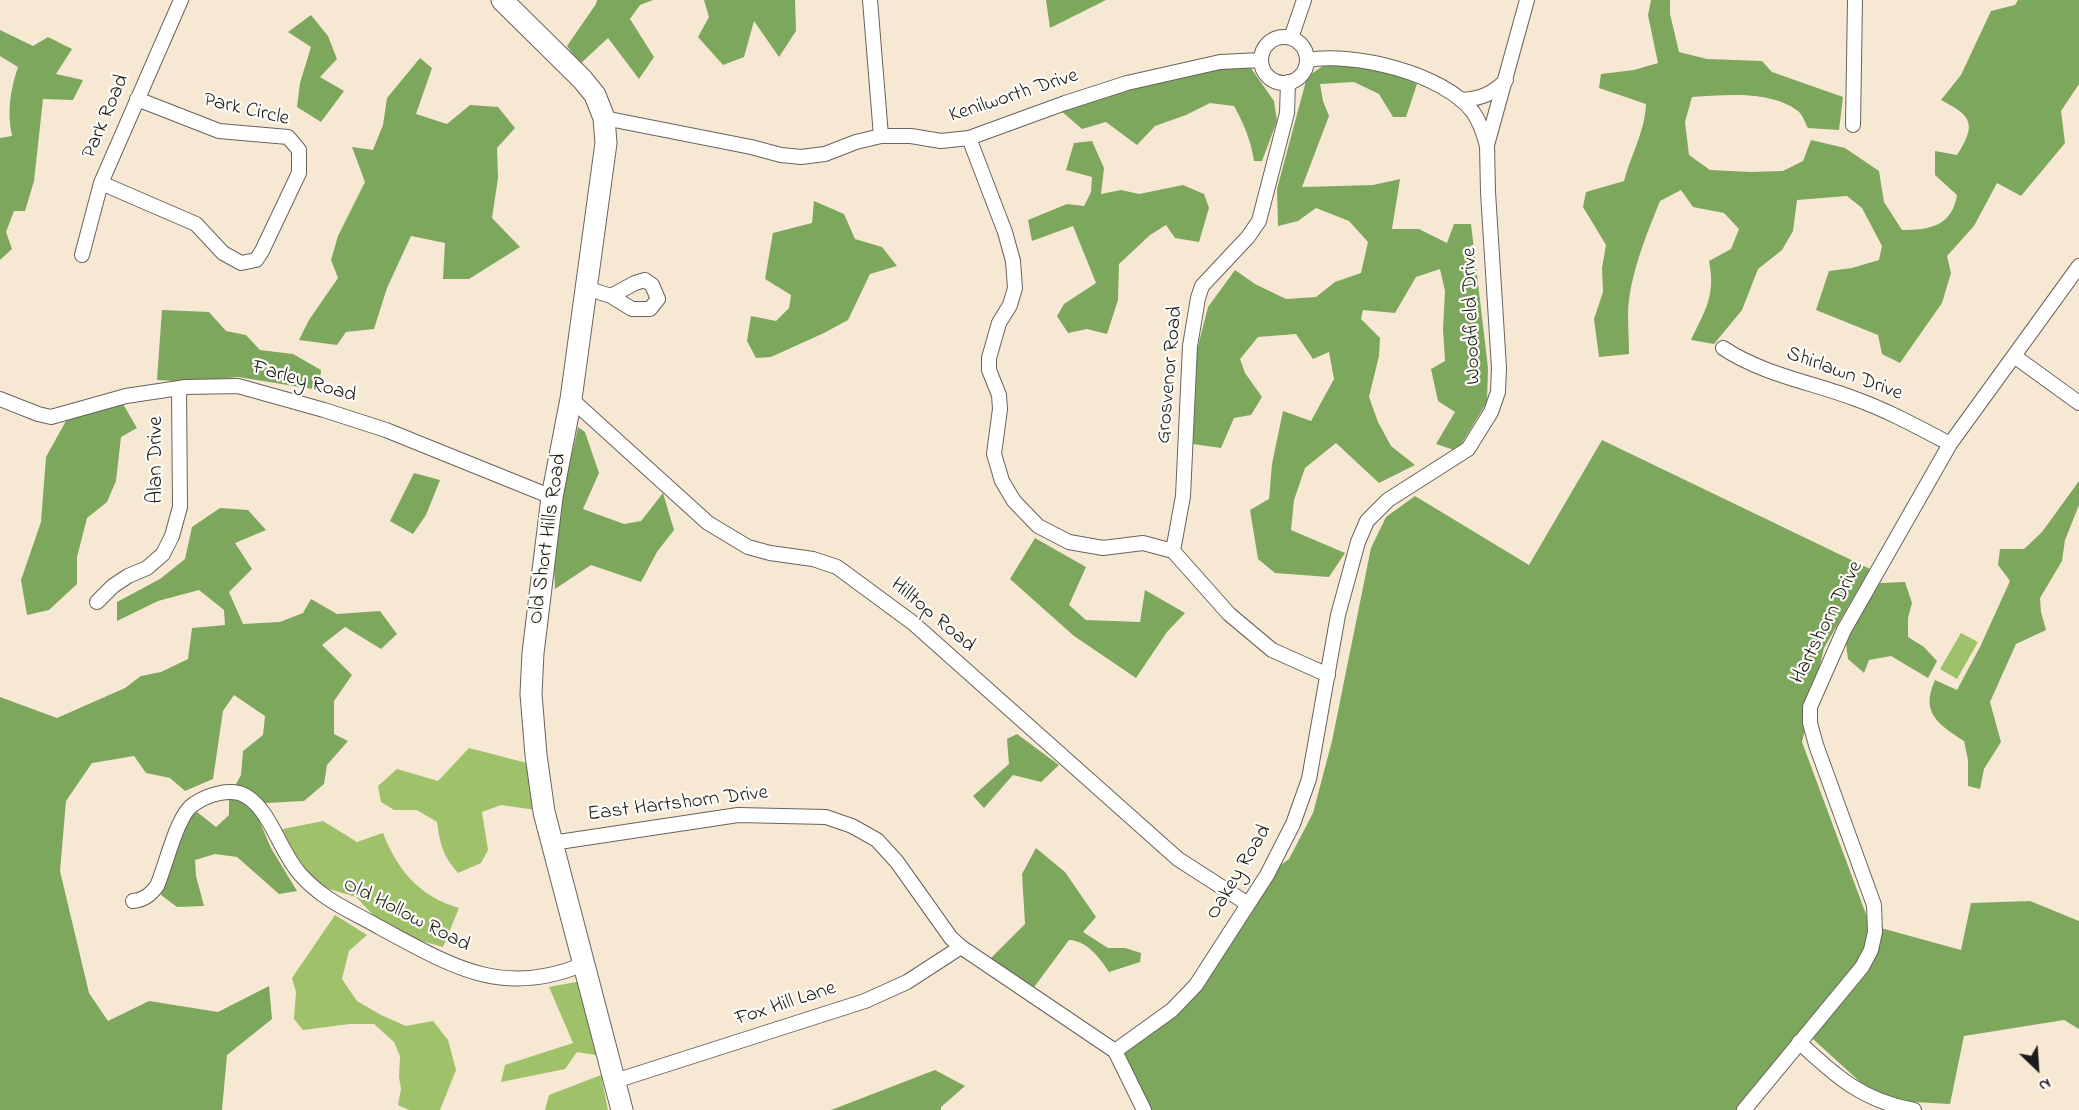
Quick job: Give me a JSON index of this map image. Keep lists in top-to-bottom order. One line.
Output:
{"streets":{"main road":["Old Short Hills Road"],"street":["Kenilworth Drive","Park Circle","Park Road","Woodfield Drive","Grosvenor Road","Shirlawn Drive","Farley Road","Alan Drive","Hilltop Road","Hartshorn Drive","East Hartshorn Drive","Oakey Road","Old Hollow Road","Fox Hill Lane"]},"crossings":[["Kenilworth Drive","Grosvenor Road"],["Kenilworth Drive","Old Short Hills Road"],["Park Circle","Park Road"],["Woodfield Drive","Oakey Road"],["Shirlawn Drive","Hartshorn Drive"],["Farley Road","Alan Drive"],["Farley Road","Old Short Hills Road"],["Old Short Hills Road","Hilltop Road"],["Old Short Hills Road","East Hartshorn Drive"],["Old Short Hills Road","Old Hollow Road"],["Old Short Hills Road","Fox Hill Lane"],["Hilltop Road","Oakey Road"],["East Hartshorn Drive","Oakey Road"],["East Hartshorn Drive","Fox Hill Lane"]],"north":"bottom right"}
